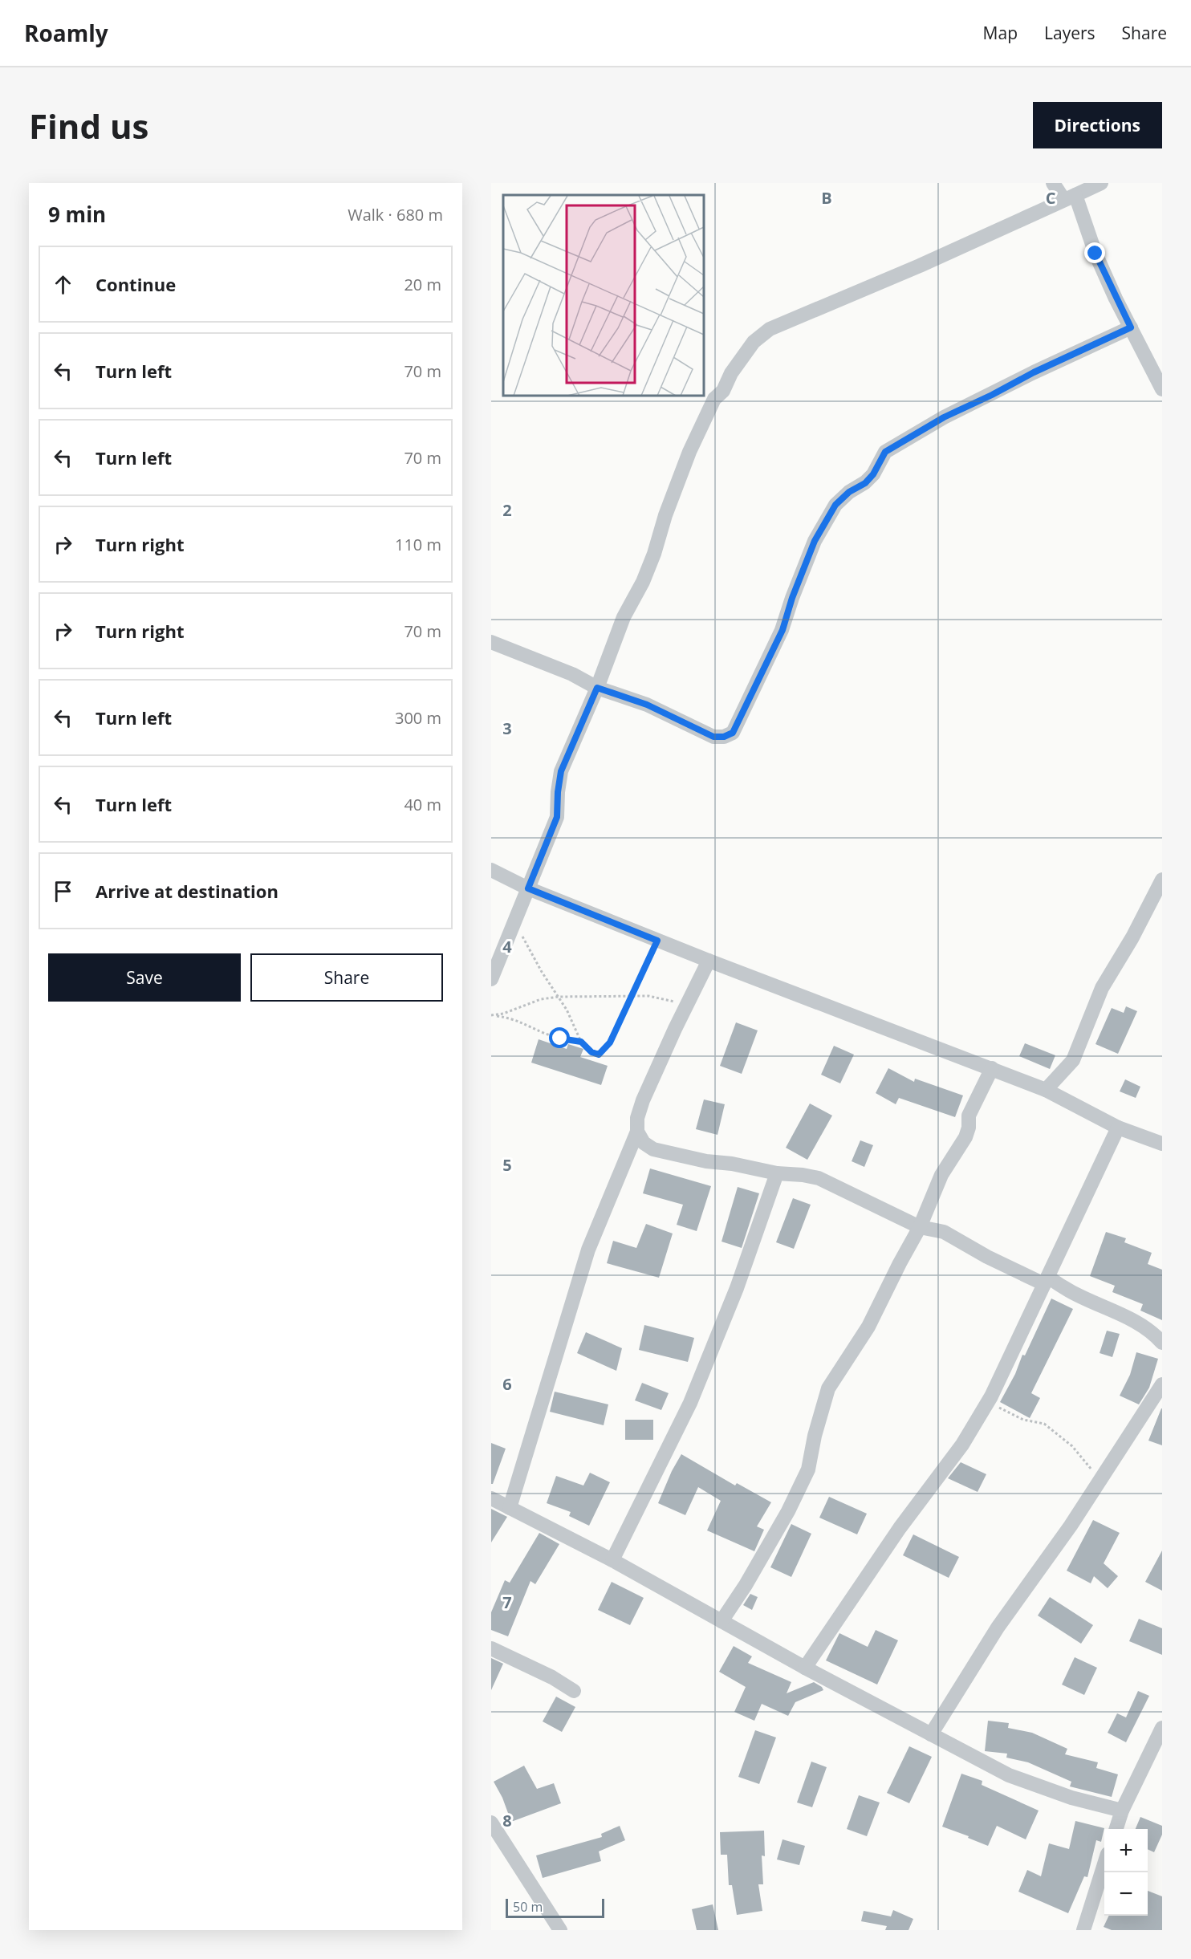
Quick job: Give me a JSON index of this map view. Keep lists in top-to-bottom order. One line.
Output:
{"scale_bar":"50 m","page":{"header":"Roamly","nav":["Map","Layers","Share"],"buttons":["Directions",["Save","Share"]],"title":"Find us","heading":["9 min","Walk · 680 m"],"list":[["Continue","20 m"],["Turn left","70 m"],["Turn left","70 m"],["Turn right","110 m"],["Turn right","70 m"],["Turn left","300 m"],["Turn left","40 m"],"Arrive at destination"],"map_buttons":["+","−"],"scale":"50 m"},"grid":{"columns":["B","C"],"rows":["2","3","4","5","6","7","8"]}}
